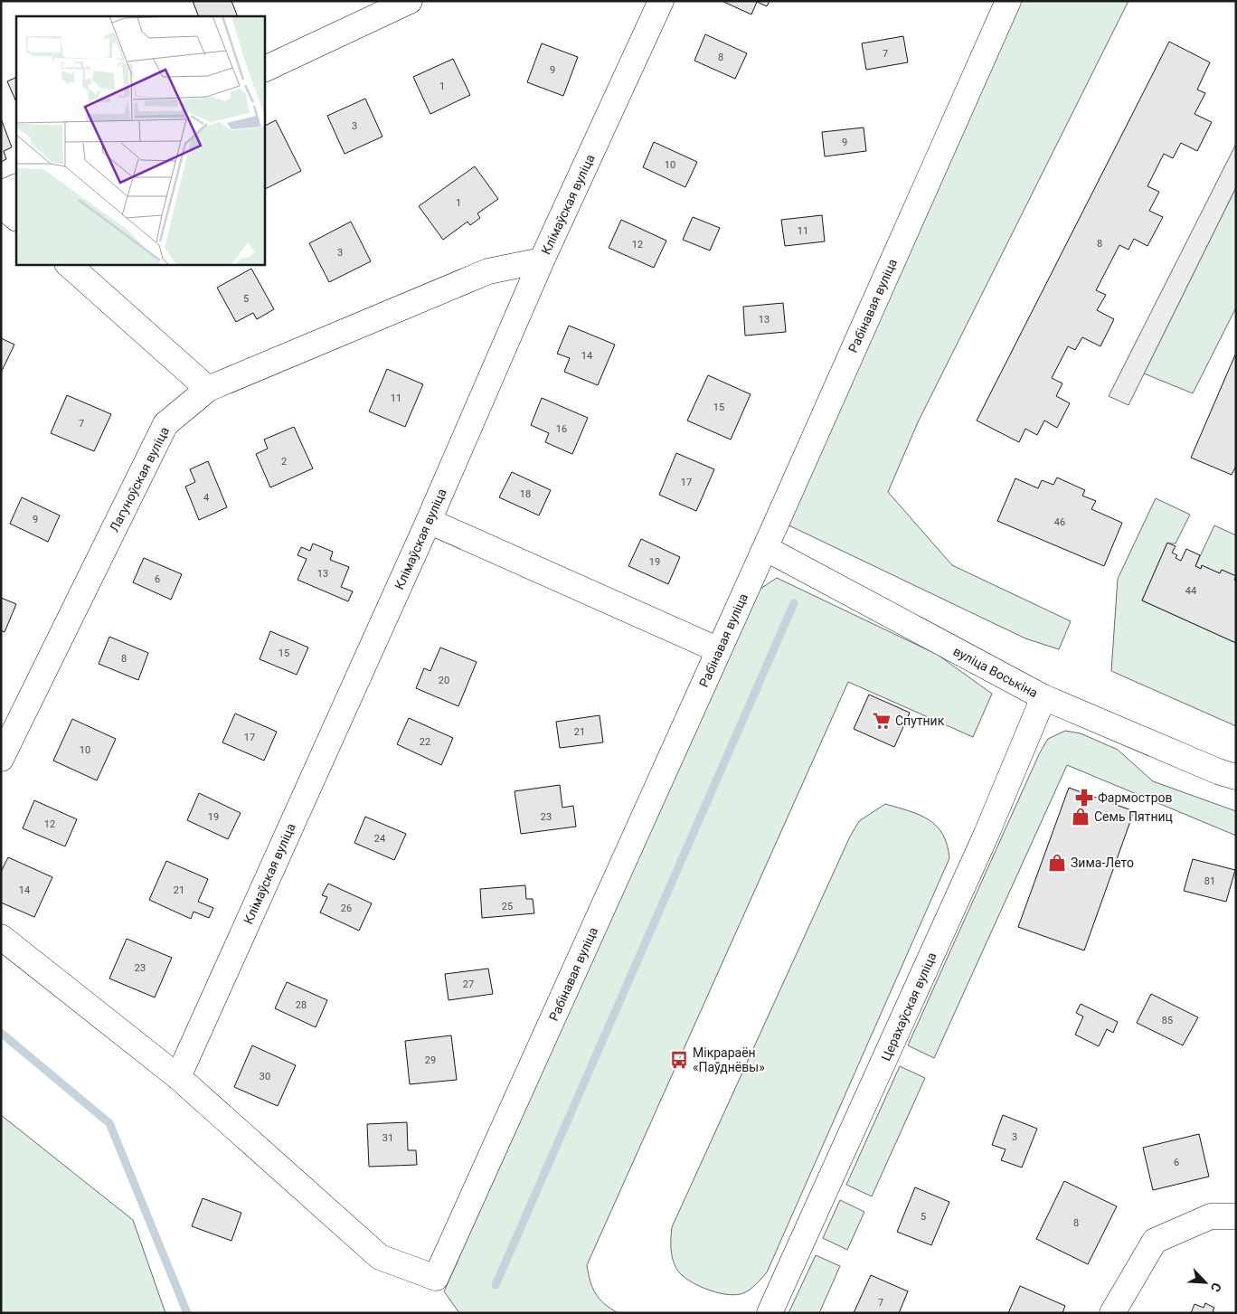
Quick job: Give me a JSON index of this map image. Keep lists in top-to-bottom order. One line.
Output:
{"streets":{"street":["Клімаўская вуліца","Рабінавая вуліца","Лагуноўская вуліца","вуліца Воськіна","Церахаўская вуліца"]},"crossings":[["Клімаўская вуліца","Рабінавая вуліца"],["Клімаўская вуліца","Лагуноўская вуліца"],["Рабінавая вуліца","вуліца Воськіна"],["вуліца Воськіна","Церахаўская вуліца"]],"places":{"supermarket":["Спутник"],"pharmacy":["Фармостров"],"shop":["Семь Пятниц","Зима-Лето"],"bus stop":["Мікрараён «Паўднёвы»"]},"house_numbers":["7","8","9","1","3","9","10","1","11","8","12","3","5","13","14","11","15","7","16","2","17","18","4","9","46","19","13","6","44","15","8","20","21","17","22","10","19","23","12","24","81","14","21","25","26","23","27","28","85","29","30","3","31","6","5","8","7"],"north":"bottom right"}
